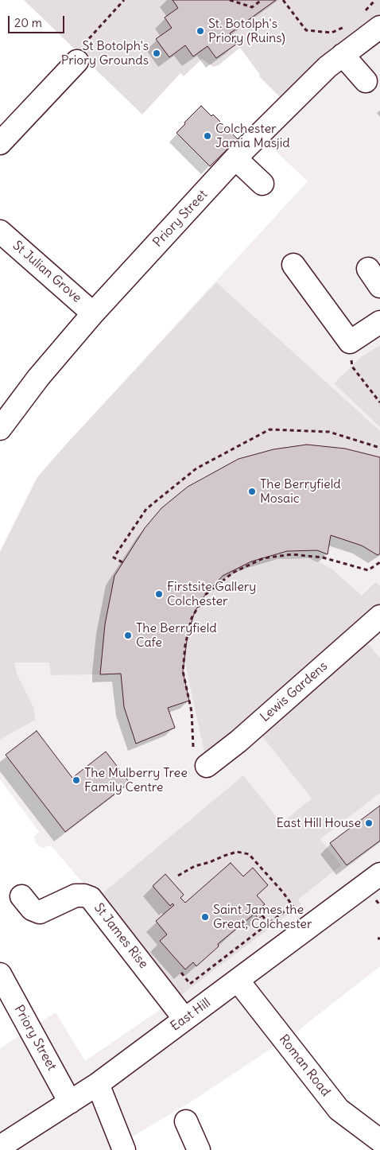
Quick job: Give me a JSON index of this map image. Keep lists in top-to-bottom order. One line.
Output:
{"streets":{"street":["Priory Street","St Julian Grove","Lewis Gardens","St James Rise","East Hill","Roman Road"]},"crossings":[["Priory Street","St Julian Grove"],["Priory Street","East Hill"],["St James Rise","East Hill"],["East Hill","Roman Road"]],"places":["St. Botolph's Priory (Ruins)","St Botolph's Priory Grounds","Colchester Jamia Masjid","The Berryfield Mosaic","Firstsite Gallery Colchester","The Berryfield Cafe","The Mulberry Tree Family Centre","East Hill House","Saint James the Great, Colchester"],"scale_bar":"20 m"}
